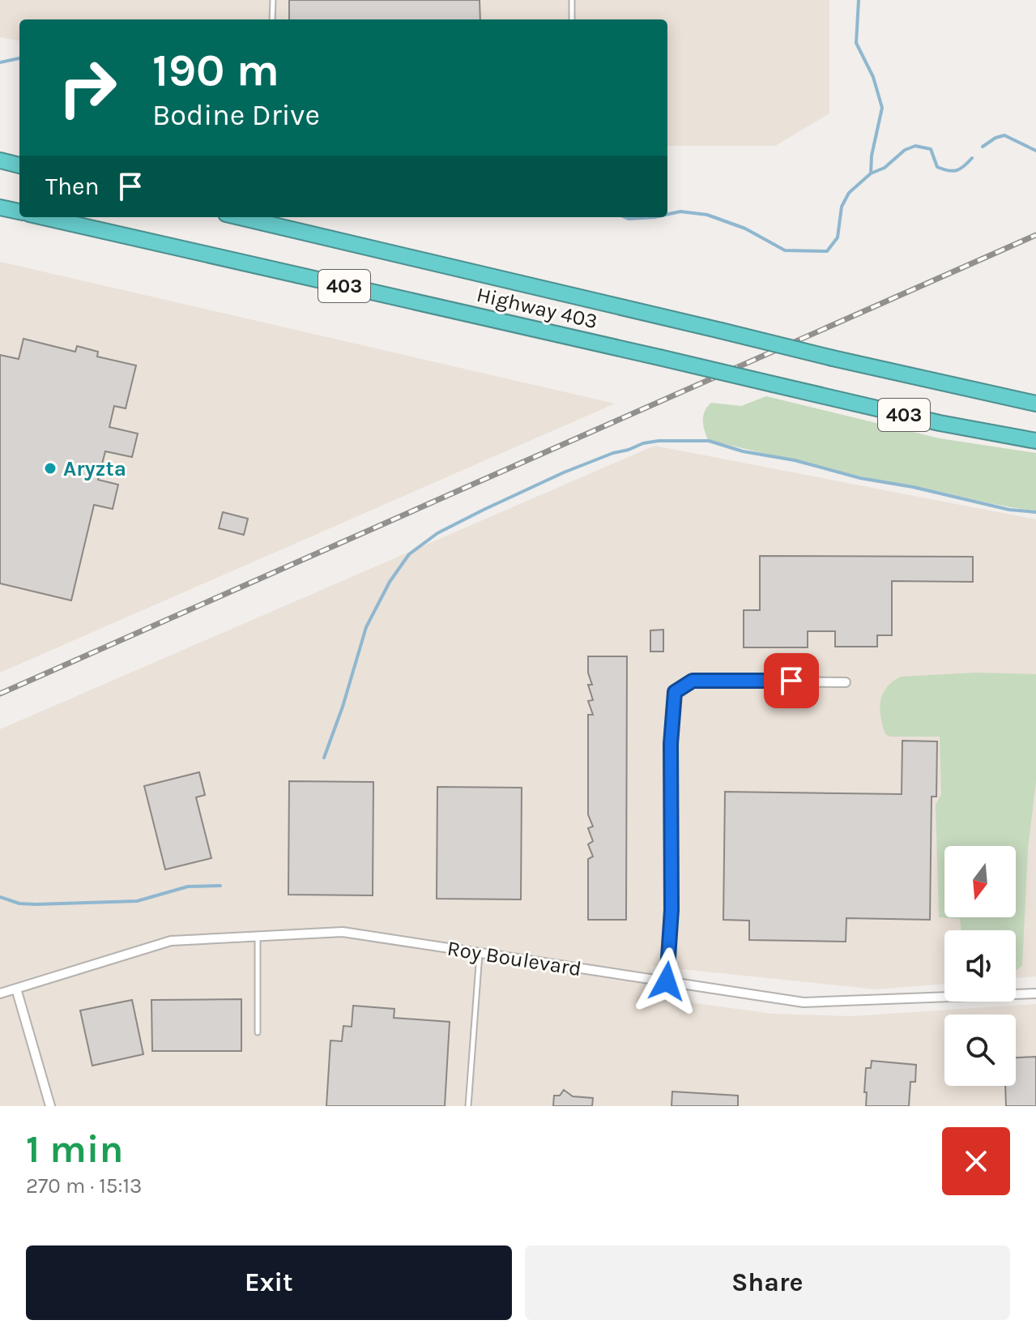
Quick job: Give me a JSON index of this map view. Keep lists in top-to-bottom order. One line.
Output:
{"streets":{"highway":["403","Highway 403"],"street":["Roy Boulevard"]},"places":["Aryzta"],"north":"bottom","page":{"turn":["190 m","Bodine Drive"],"then":"Then","heading":["1 min","270 m · 15:13"],"buttons":["Exit","Share"]}}
